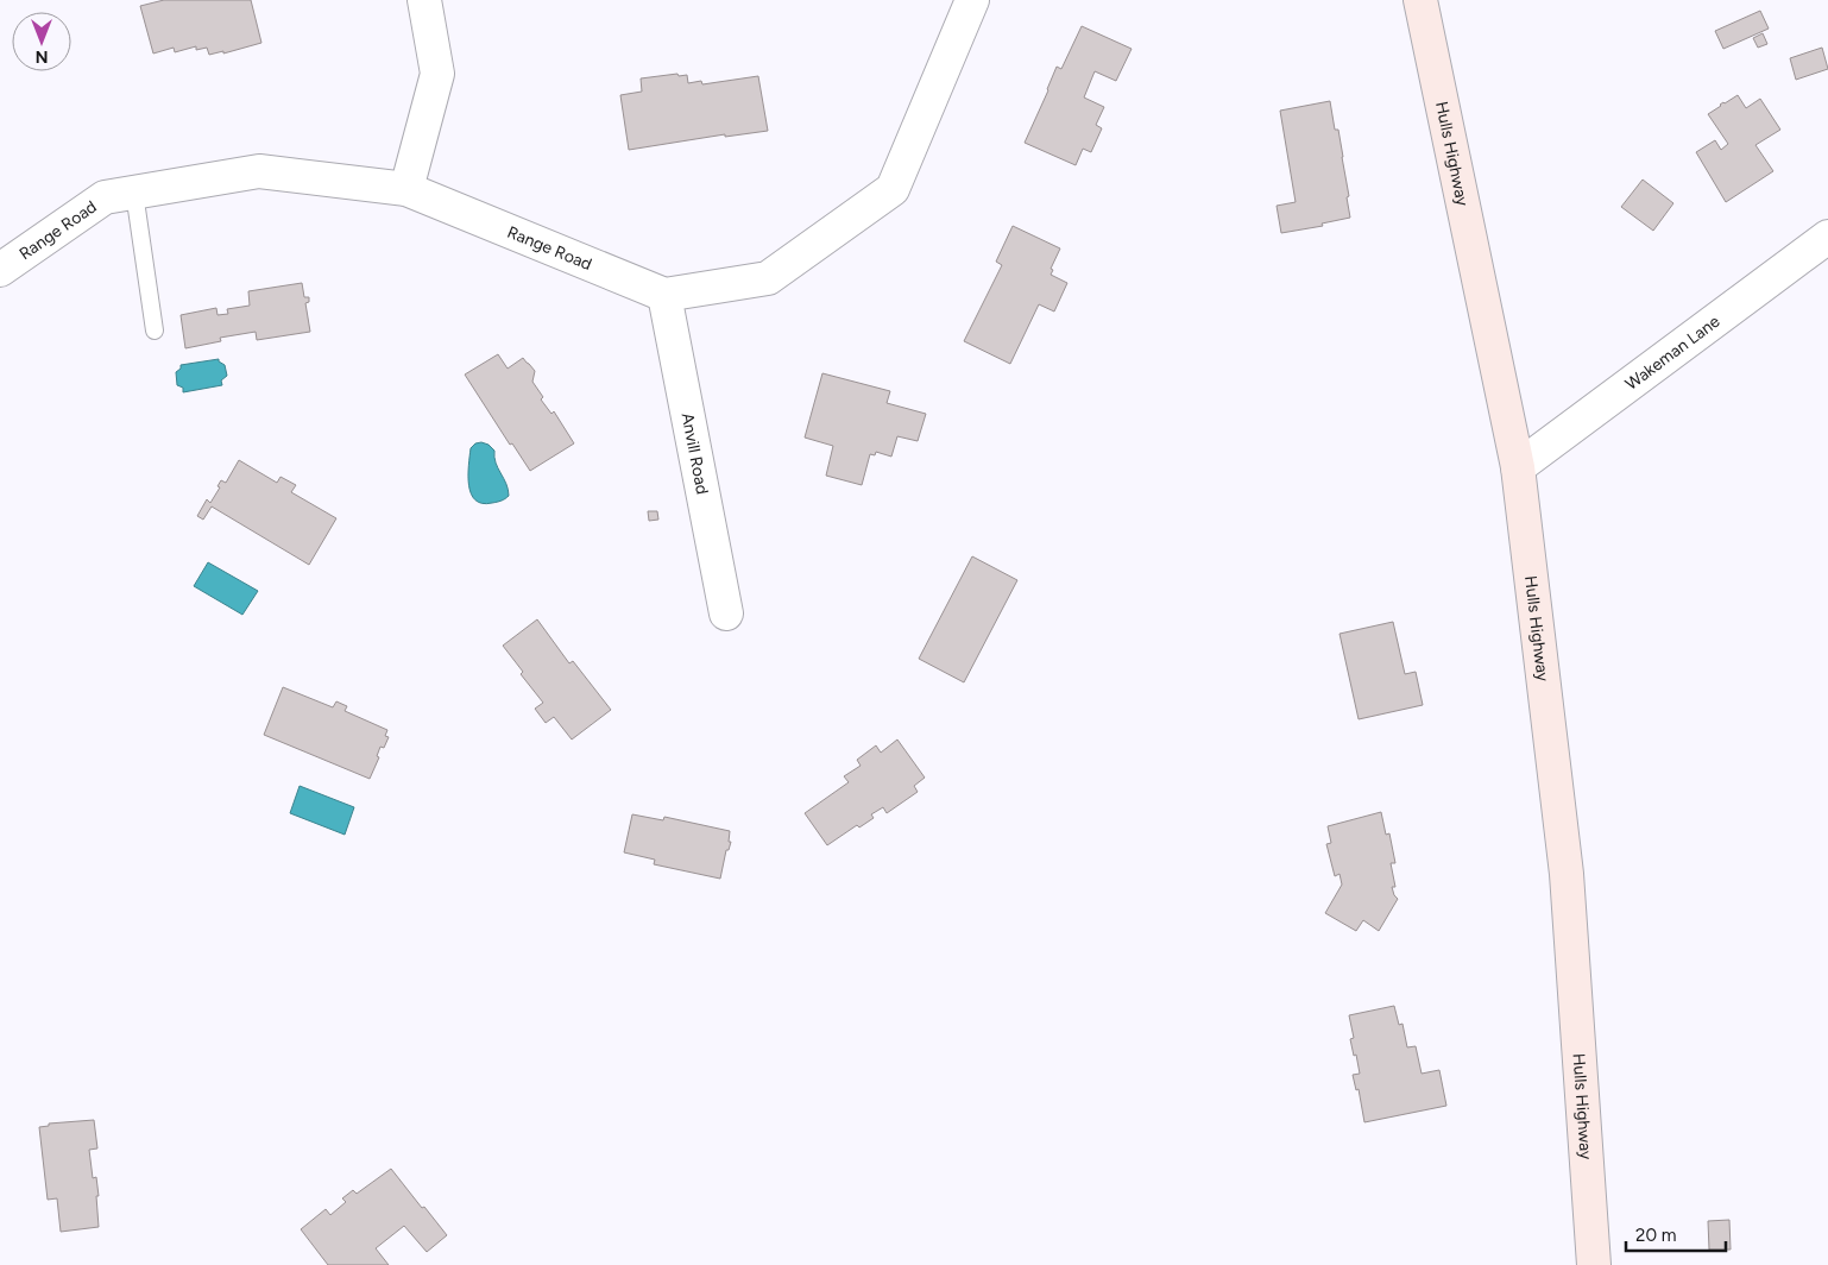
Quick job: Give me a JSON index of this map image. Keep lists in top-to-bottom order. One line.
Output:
{"streets":{"street":["Hulls Highway","Range Road","Wakeman Lane","Anvill Road"]},"crossings":[["Hulls Highway","Wakeman Lane"],["Range Road","Anvill Road"]],"scale_bar":"20 m","north":"bottom"}
